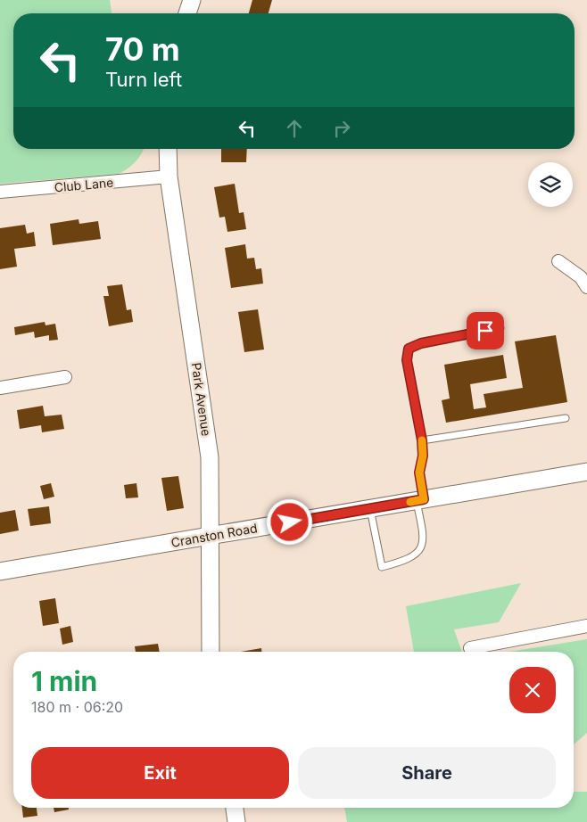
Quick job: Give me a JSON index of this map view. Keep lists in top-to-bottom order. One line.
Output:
{"streets":{"street":["Club Lane","Park Avenue","Cranston Road"]},"crossings":[["Club Lane","Park Avenue"],["Park Avenue","Cranston Road"]],"page":{"turn":["70 m","Turn left"],"heading":["1 min","180 m · 06:20"],"buttons":["Exit","Share"]}}
